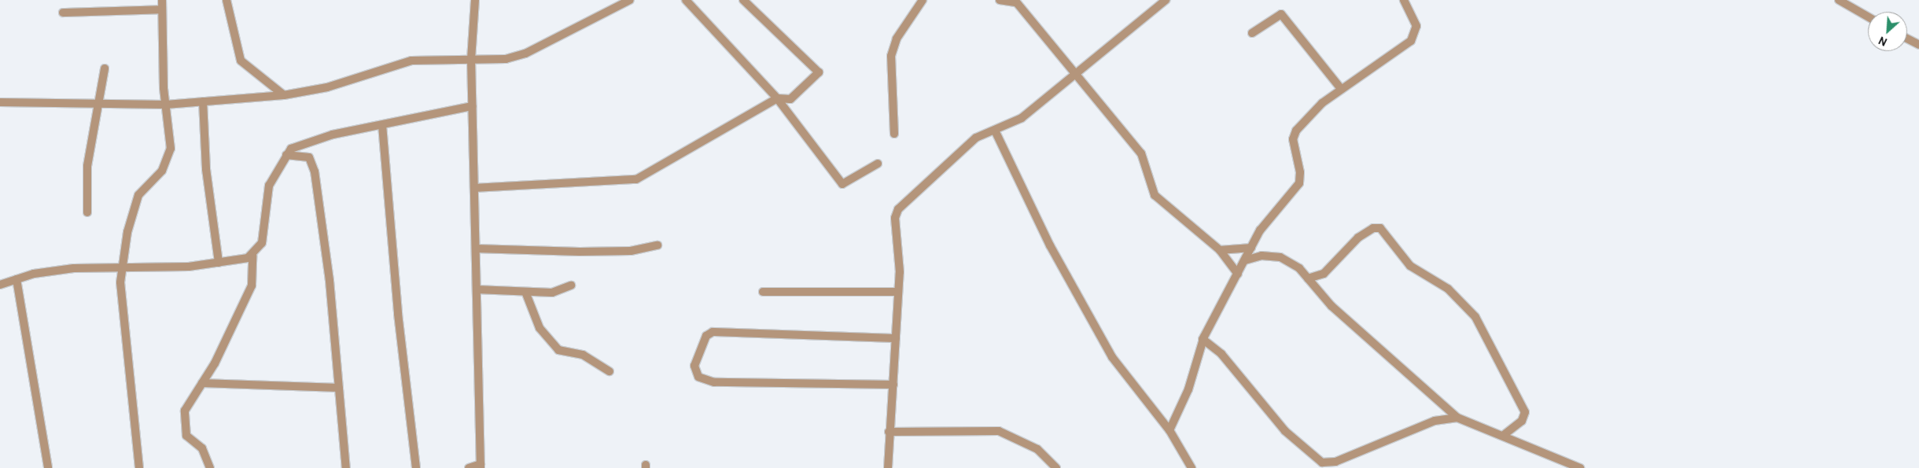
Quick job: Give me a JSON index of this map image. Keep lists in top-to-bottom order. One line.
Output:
{"north":"bottom left"}
